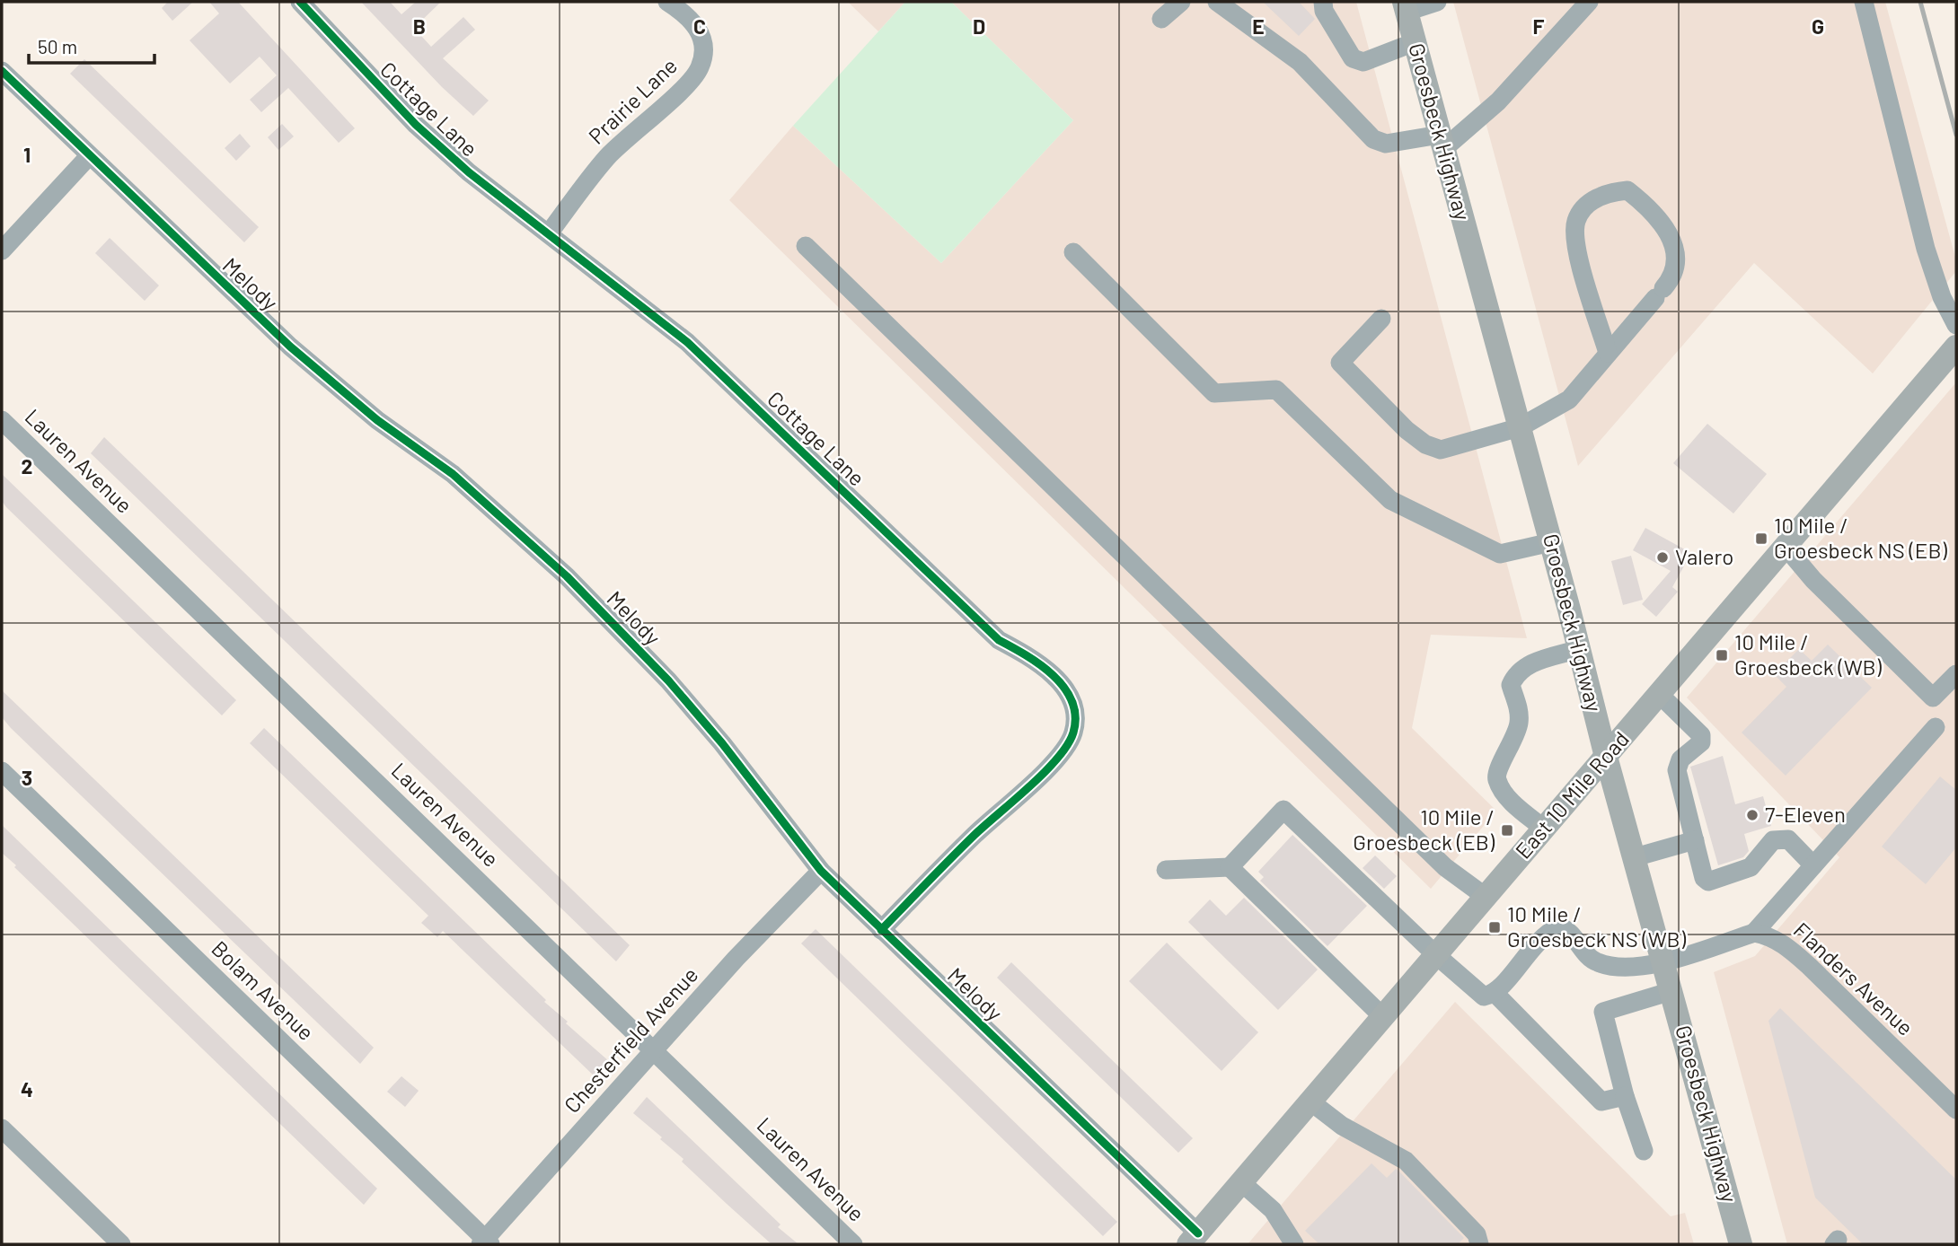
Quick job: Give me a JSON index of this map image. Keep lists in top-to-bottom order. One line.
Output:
{"streets":{"main road":["Groesbeck Highway","East 10 Mile Road"],"street":["Prairie Lane","Cottage Lane","Melody","Lauren Avenue","Flanders Avenue","Bolam Avenue","Chesterfield Avenue"]},"crossings":[["Prairie Lane","Cottage Lane"],["Cottage Lane","Melody"],["Groesbeck Highway","East 10 Mile Road"],["Melody","East 10 Mile Road"],["Melody","Chesterfield Avenue"],["Lauren Avenue","Chesterfield Avenue"],["Bolam Avenue","Chesterfield Avenue"]],"places":{"transit":["10 Mile / Groesbeck NS (EB)","10 Mile / Groesbeck (WB)","10 Mile / Groesbeck (EB)","10 Mile / Groesbeck NS (WB)"],"other":["Valero","7-Eleven"]},"scale_bar":"50 m","grid":{"columns":["B","C","D","E","F","G"],"rows":["1","2","3","4"]}}
